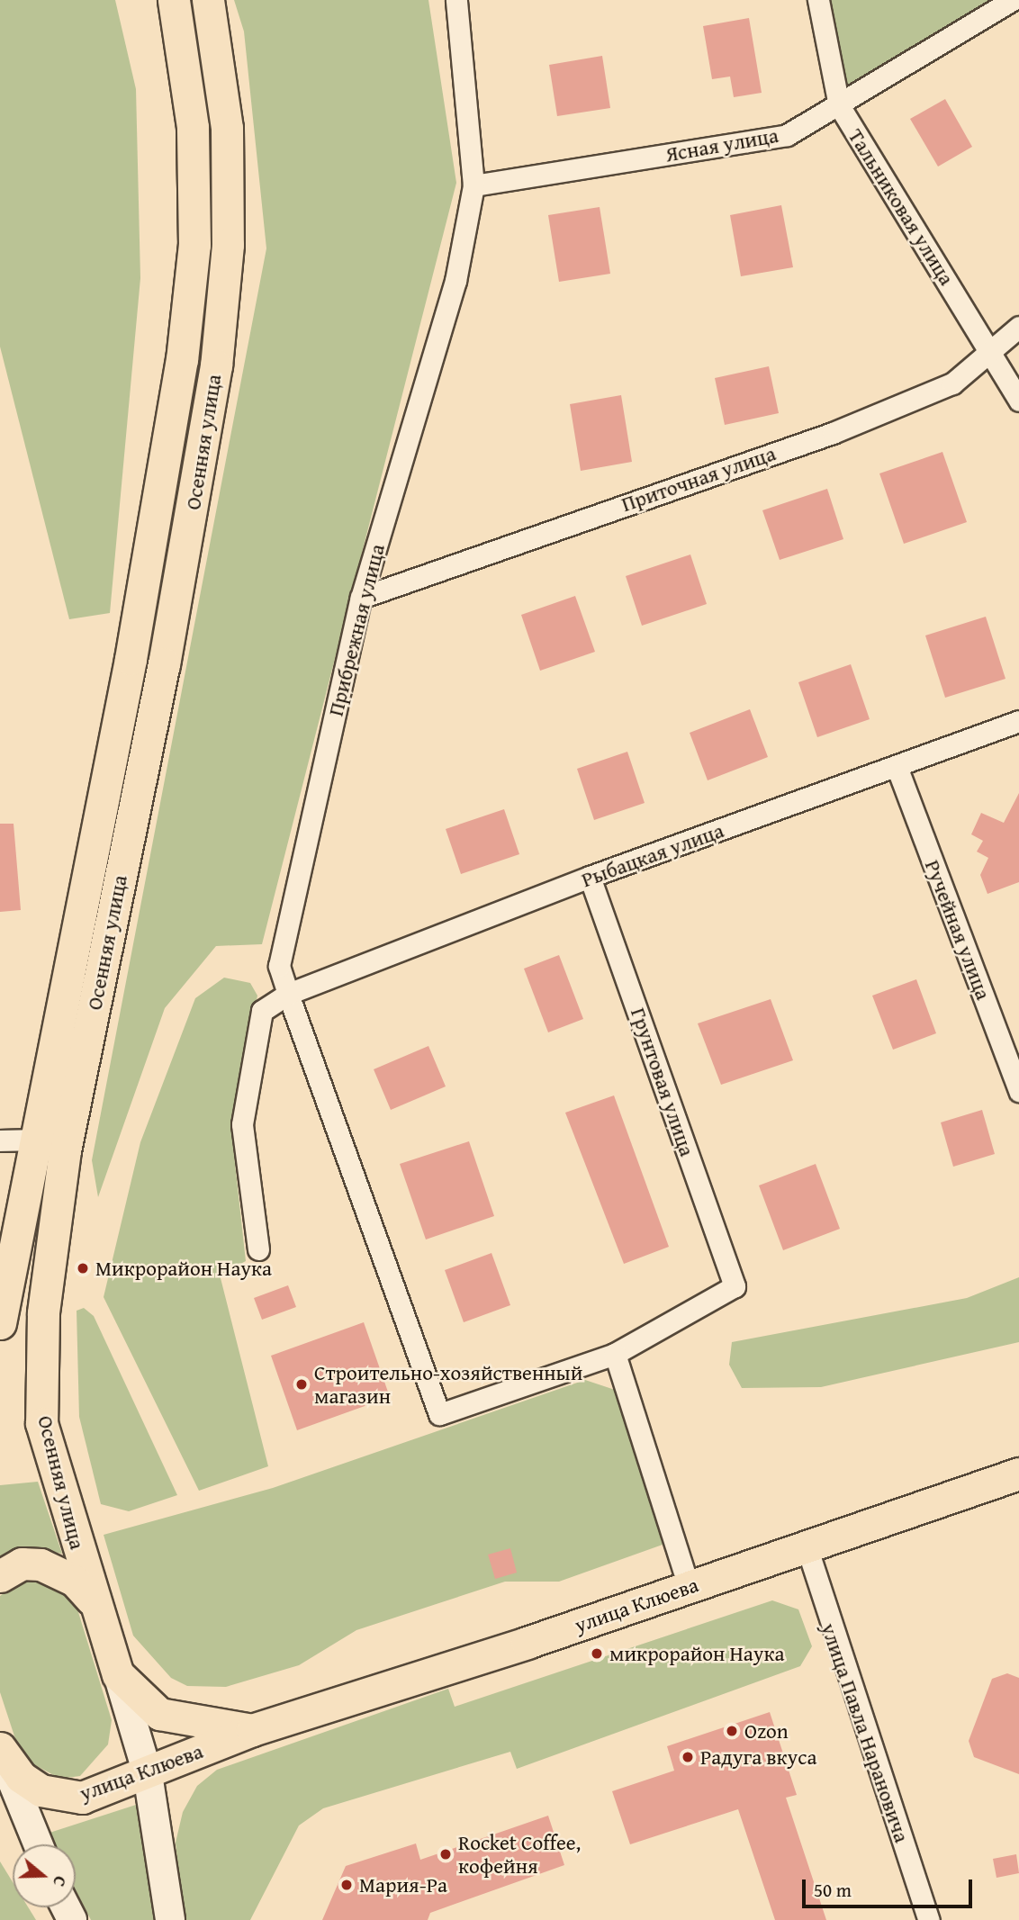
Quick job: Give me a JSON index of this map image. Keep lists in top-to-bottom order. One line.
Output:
{"streets":{"main road":["Осенняя улица","улица Клюева"],"street":["Ясная улица","Тальниковая улица","Приточная улица","Прибрежная улица","Рыбацкая улица","Ручейная улица","Грунтовая улица","улица Павла Нарановича"]},"crossings":[["Ясная улица","Тальниковая улица"],["Ясная улица","Прибрежная улица"],["Тальниковая улица","Приточная улица"],["Осенняя улица","улица Клюева"],["Приточная улица","Прибрежная улица"],["Прибрежная улица","Рыбацкая улица"],["Прибрежная улица","Грунтовая улица"],["Рыбацкая улица","Ручейная улица"],["Рыбацкая улица","Грунтовая улица"],["улица Клюева","улица Павла Нарановича"]],"places":["Микрорайон Наука","Строительно-хозяйственный магазин","микрорайон Наука","Ozon","Радуга вкуса","Rocket Coffee, кофейня","Мария-Ра"],"scale_bar":"50 m","north":"right"}
